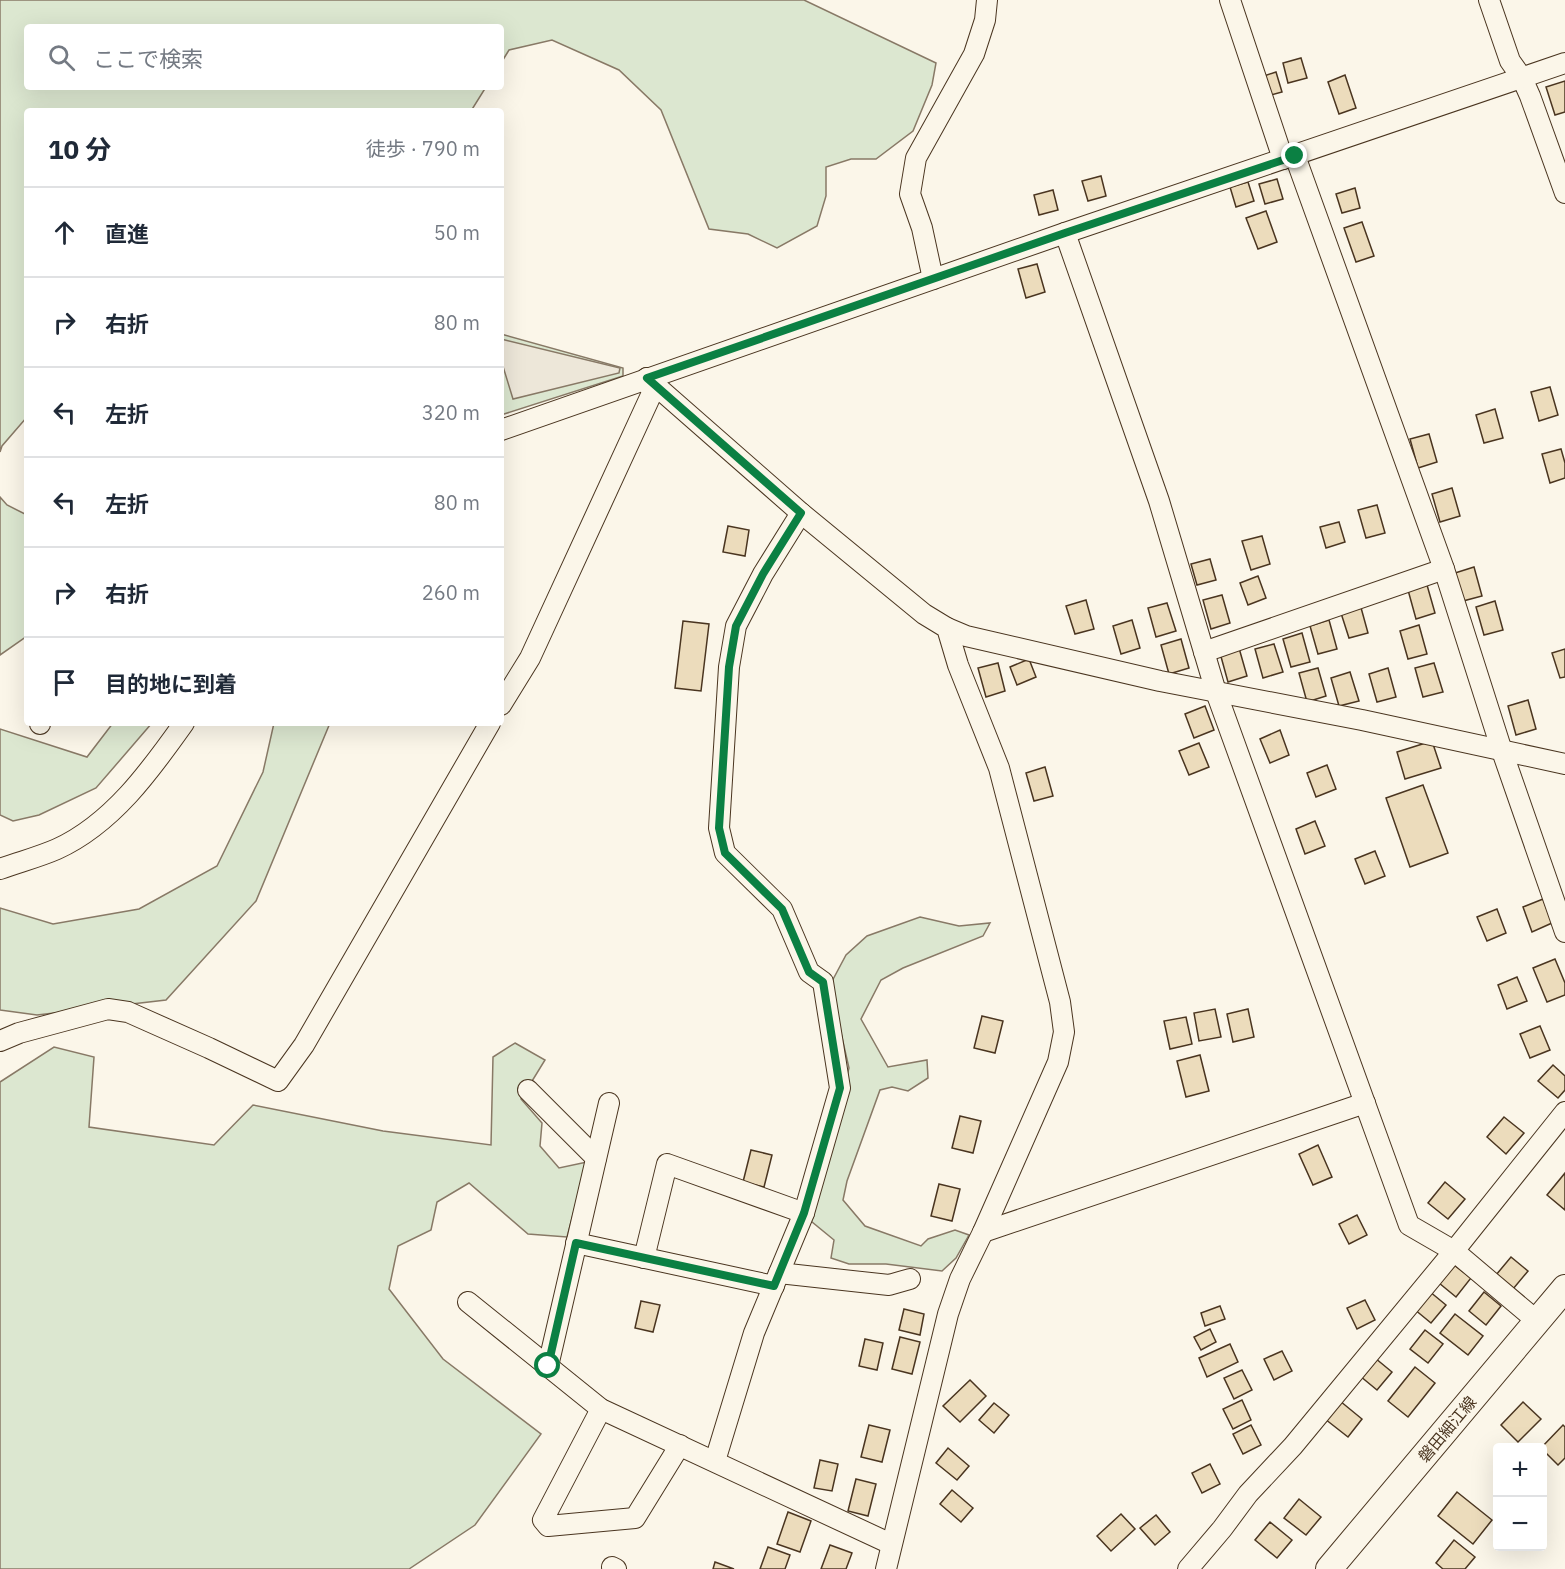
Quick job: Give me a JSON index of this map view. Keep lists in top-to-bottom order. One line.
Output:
{"streets":{"main road":["磐田細江線"]},"page":{"search":"ここで検索","heading":["10 分","徒歩 · 790 m"],"list":[["直進","50 m"],["右折","80 m"],["左折","320 m"],["左折","80 m"],["右折","260 m"],"目的地に到着"],"map_buttons":["+","−"]}}
